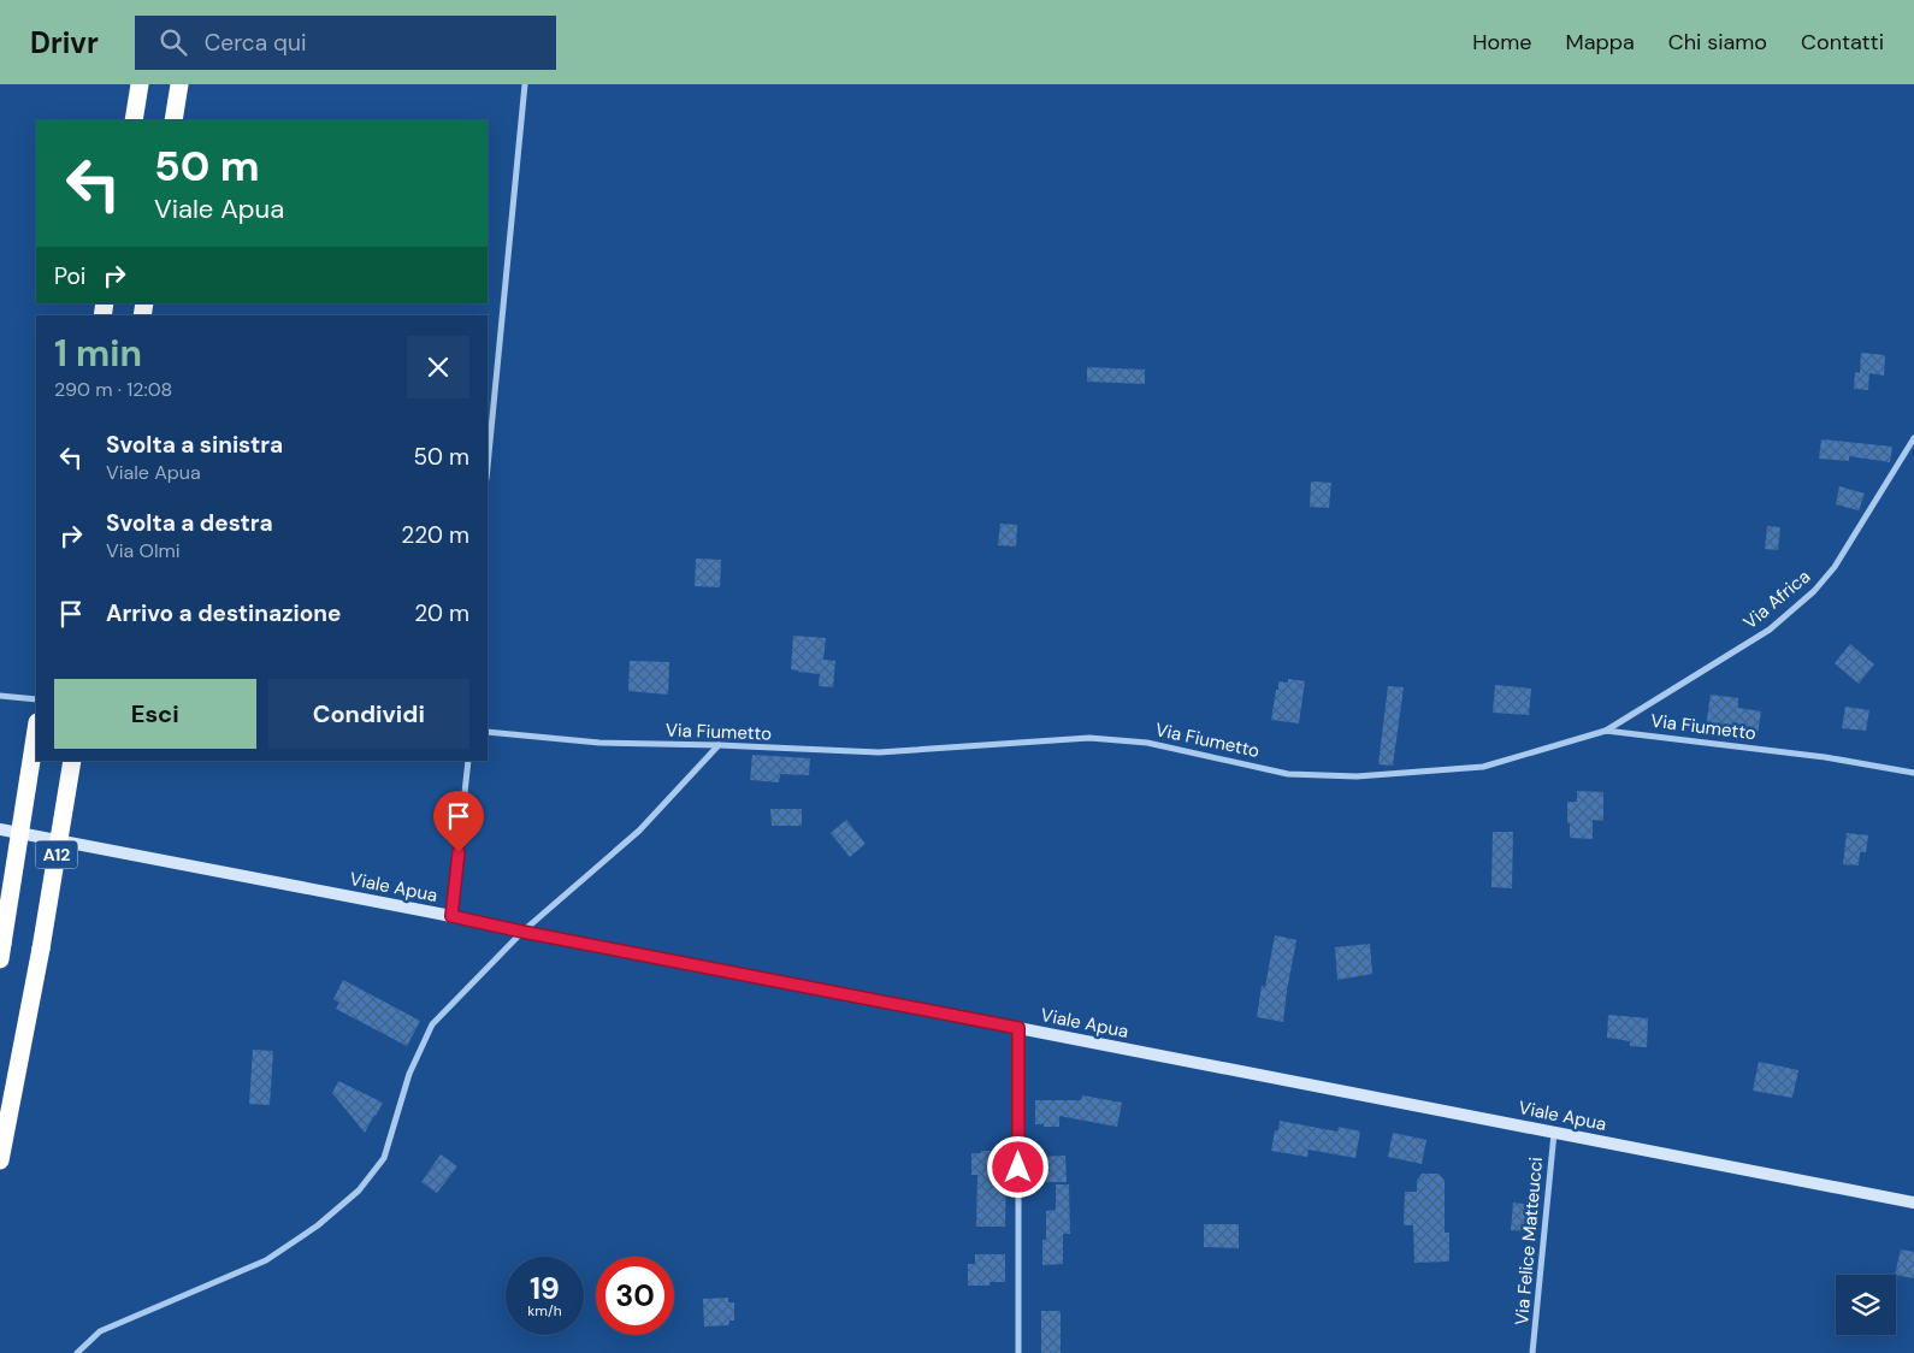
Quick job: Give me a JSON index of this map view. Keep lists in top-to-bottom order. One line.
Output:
{"streets":{"highway":["A12"],"street":["Via Africa","Via Fiumetto","Viale Apua","Via Felice Matteucci"]},"crossings":[["Via Africa","Via Fiumetto"],["Viale Apua","Via Felice Matteucci"]],"page":{"header":"Drivr","search":"Cerca qui","nav":["Home","Mappa","Chi siamo","Contatti"],"turn":["50 m","Viale Apua"],"then":"Poi","heading":["1 min","290 m · 12:08"],"list":[{"name":"Svolta a sinistra","note":"Viale Apua","value":"50 m"},{"name":"Svolta a destra","note":"Via Olmi","value":"220 m"},{"name":"Arrivo a destinazione","value":"20 m"}],"buttons":["Esci","Condividi"],"speed":"19 km/h","limit":"30"}}
